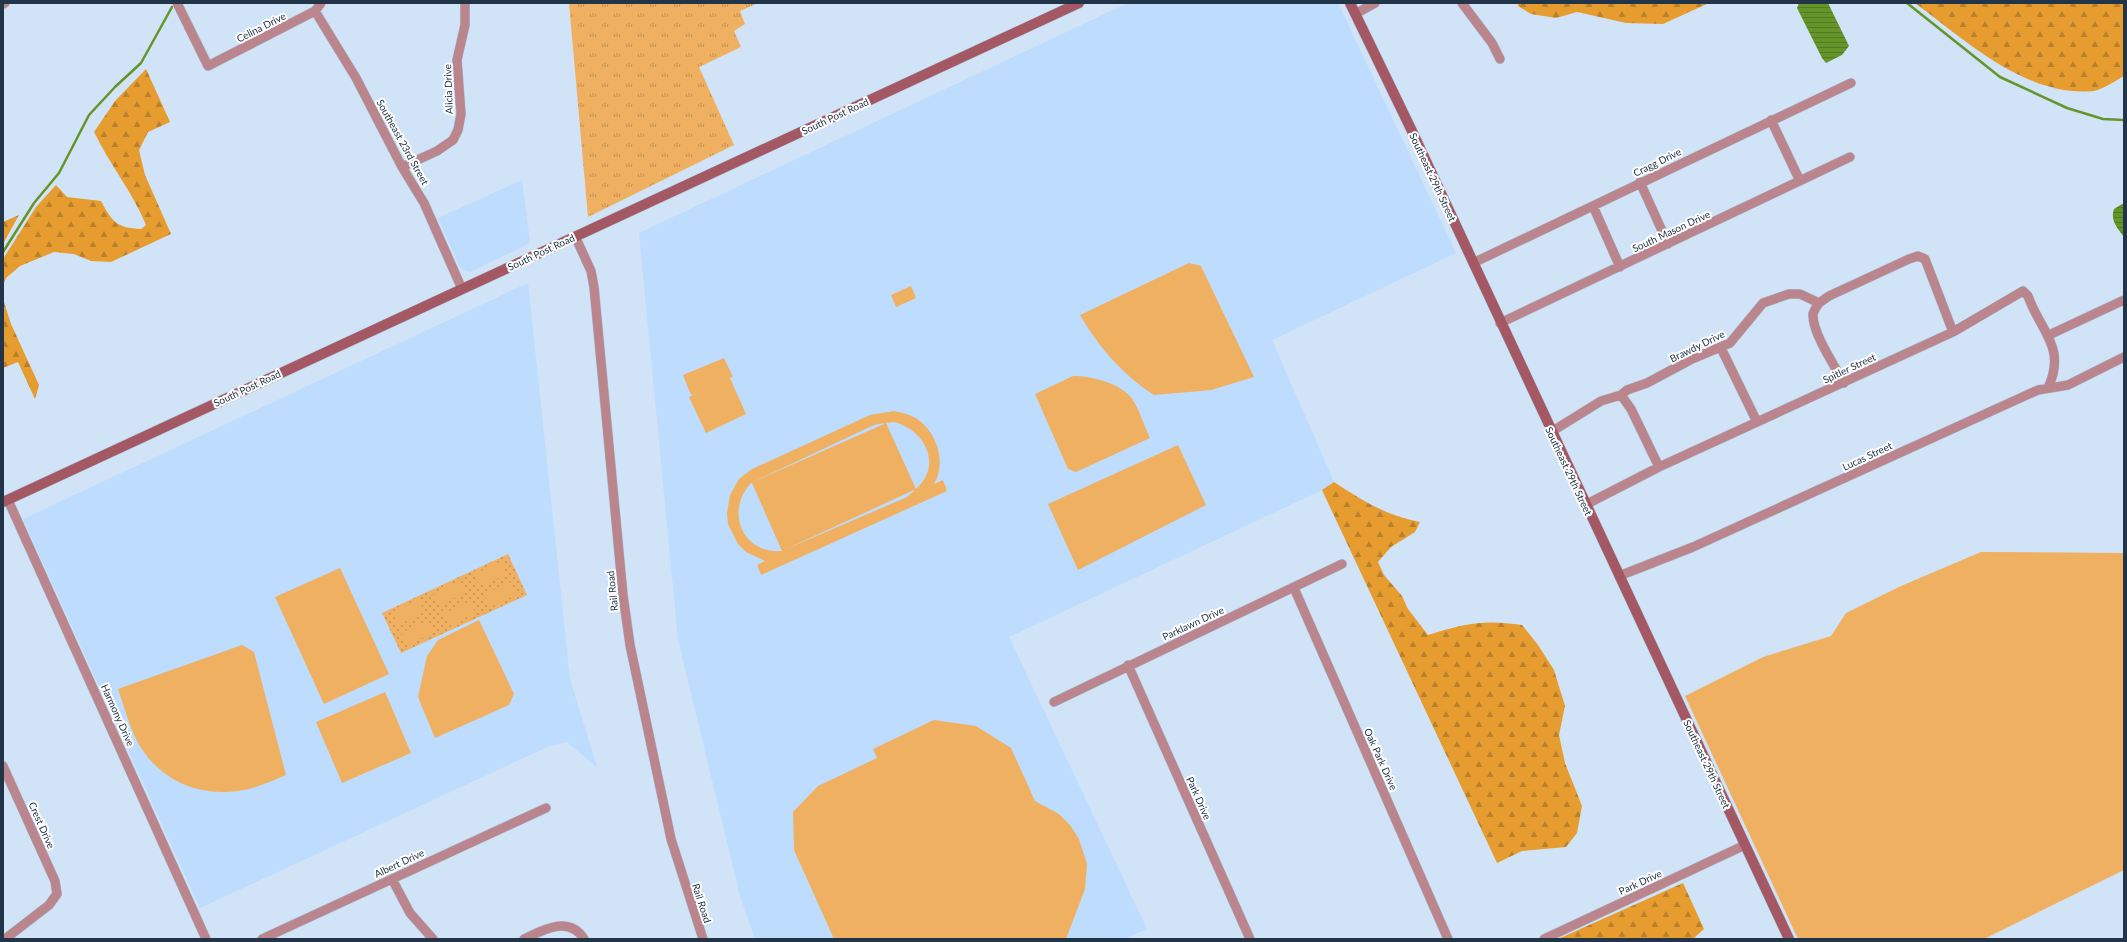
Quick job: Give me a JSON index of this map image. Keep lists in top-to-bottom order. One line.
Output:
{"streets":{"main road":["South Post Road","Southeast 29th Street"],"street":["Celina Drive","Alicia Drive","Southeast 23rd Street","Cragg Drive","South Mason Drive","Brawdy Drive","Spitler Street","Lucas Street","Rail Road","Parklawn Drive","Harmony Drive","Oak Park Drive","Park Drive","Crest Drive","Albert Drive"]},"crossings":[["Celina Drive","Southeast 23rd Street"],["Alicia Drive","Southeast 23rd Street"],["South Post Road","Southeast 23rd Street"],["South Post Road","Rail Road"],["South Post Road","Harmony Drive"],["Cragg Drive","Southeast 29th Street"],["Southeast 29th Street","South Mason Drive"],["Southeast 29th Street","Brawdy Drive"],["Southeast 29th Street","Spitler Street"],["Southeast 29th Street","Lucas Street"],["Southeast 29th Street","Park Drive"],["Spitler Street","Lucas Street"],["Parklawn Drive","Oak Park Drive"],["Parklawn Drive","Park Drive"]]}
